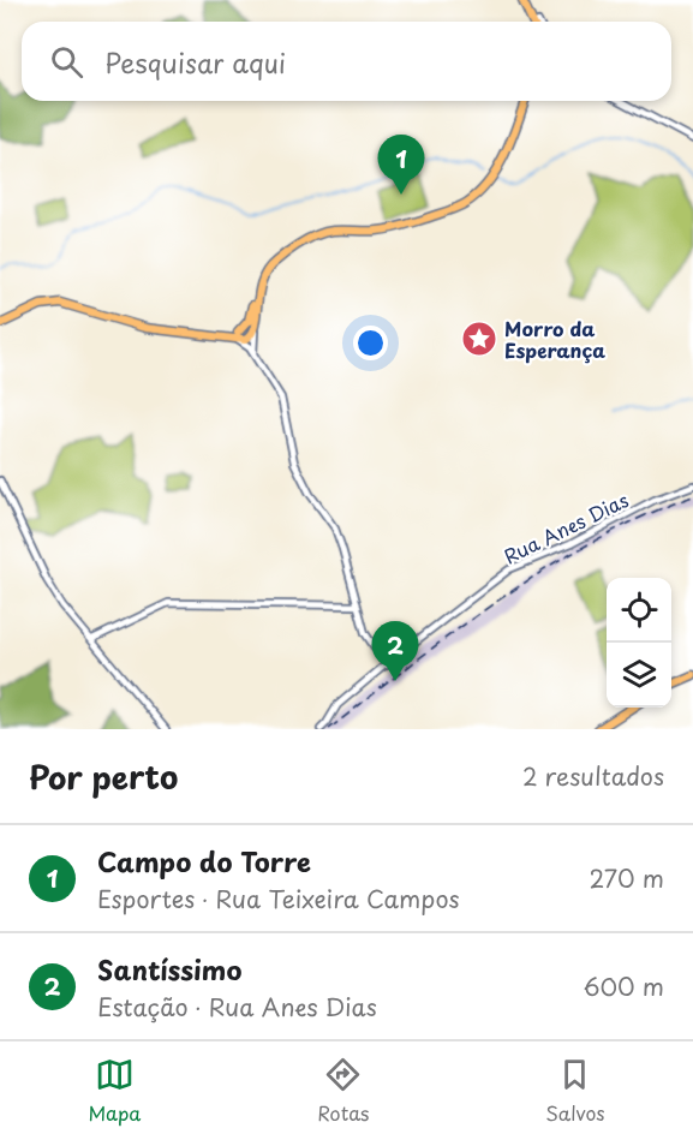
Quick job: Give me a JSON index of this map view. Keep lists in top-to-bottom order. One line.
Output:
{"streets":{"street":["Rua Anes Dias"]},"places":{"place":["Morro da Esperança"]},"page":{"search":"Pesquisar aqui","pins":["1","2"],"heading":["Por perto","2 resultados"],"list":[{"mark":"1","name":"Campo do Torre","note":"Esportes · Rua Teixeira Campos","value":"270 m"},{"mark":"2","name":"Santíssimo","note":"Estação · Rua Anes Dias","value":"600 m"}],"nav":["Mapa","Rotas","Salvos"]}}
